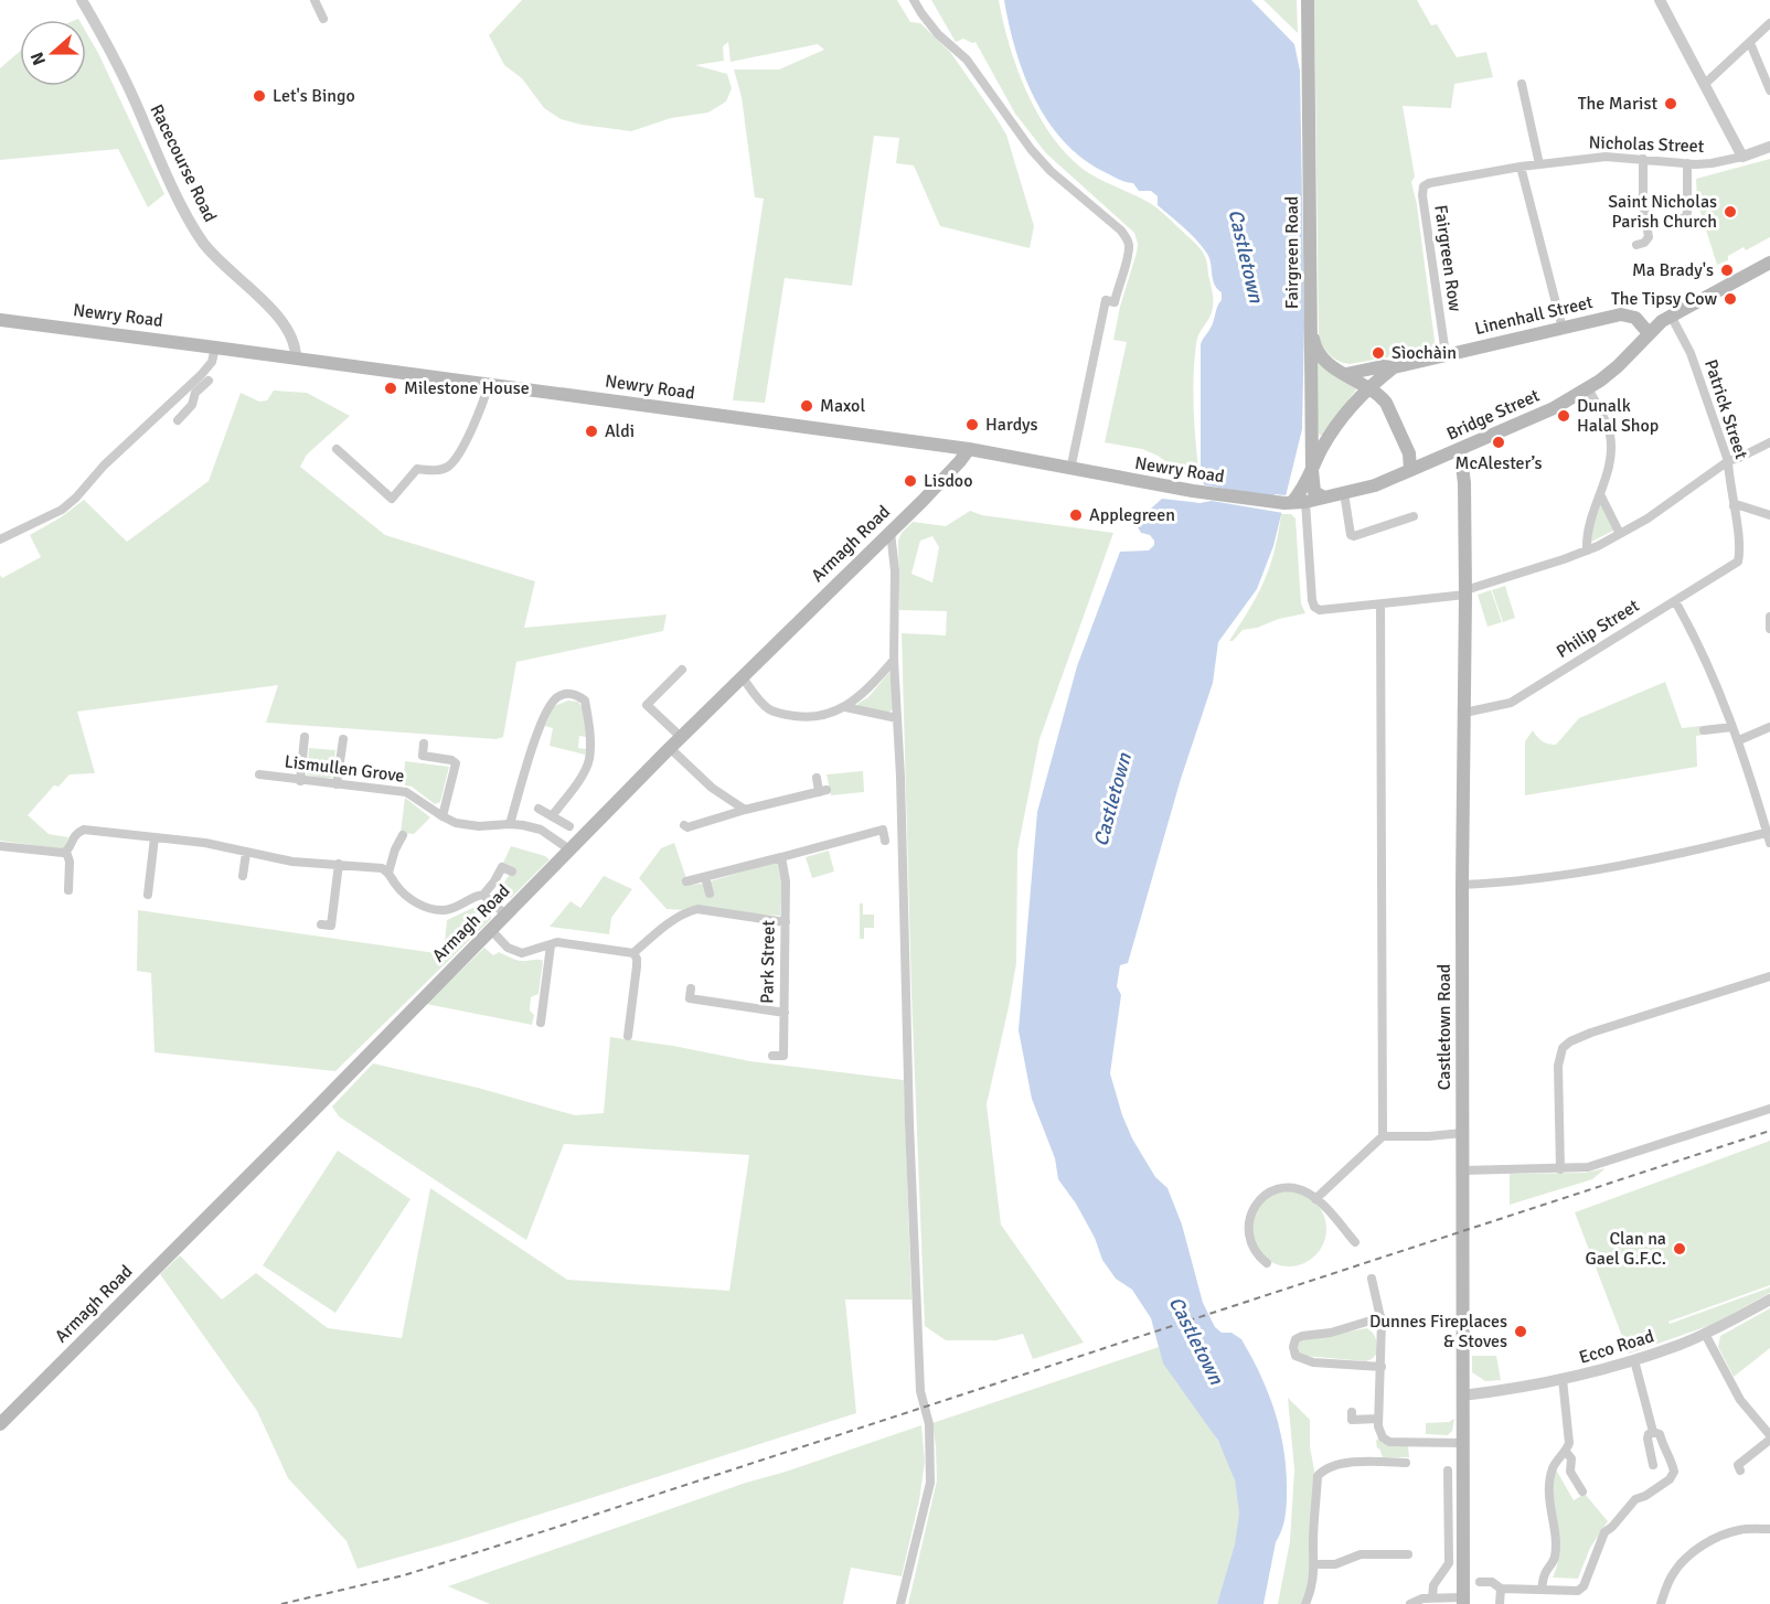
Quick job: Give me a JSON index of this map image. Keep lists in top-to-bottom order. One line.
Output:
{"streets":{"main road":["Fairgreen Road","Newry Road","Linenhall Street","Bridge Street","Armagh Road","Castletown Road"],"street":["Nicholas Street","Racecourse Road","Fairgreen Row","Patrick Street","Philip Street","Lismullen Grove","Park Street","Ecco Road"]},"crossings":[["Nicholas Street","Fairgreen Row"],["Racecourse Road","Newry Road"],["Fairgreen Road","Linenhall Street"],["Fairgreen Road","Bridge Street"],["Fairgreen Row","Linenhall Street"],["Newry Road","Bridge Street"],["Newry Road","Armagh Road"],["Linenhall Street","Bridge Street"],["Patrick Street","Bridge Street"],["Patrick Street","Philip Street"],["Bridge Street","Castletown Road"],["Armagh Road","Lismullen Grove"],["Philip Street","Castletown Road"],["Castletown Road","Ecco Road"]],"water":["Castletown"],"places":["Let's Bingo","The Marist","Saint Nicholas Parish Church","Ma Brady's","The Tipsy Cow","Sìochàin","Milestone House","Maxol","Dunalk Halal Shop","Hardys","Aldi","McAlester’s","Lisdoo","Applegreen","Clan na Gael G.F.C.","Dunnes Fireplaces & Stoves"],"north":"left"}
